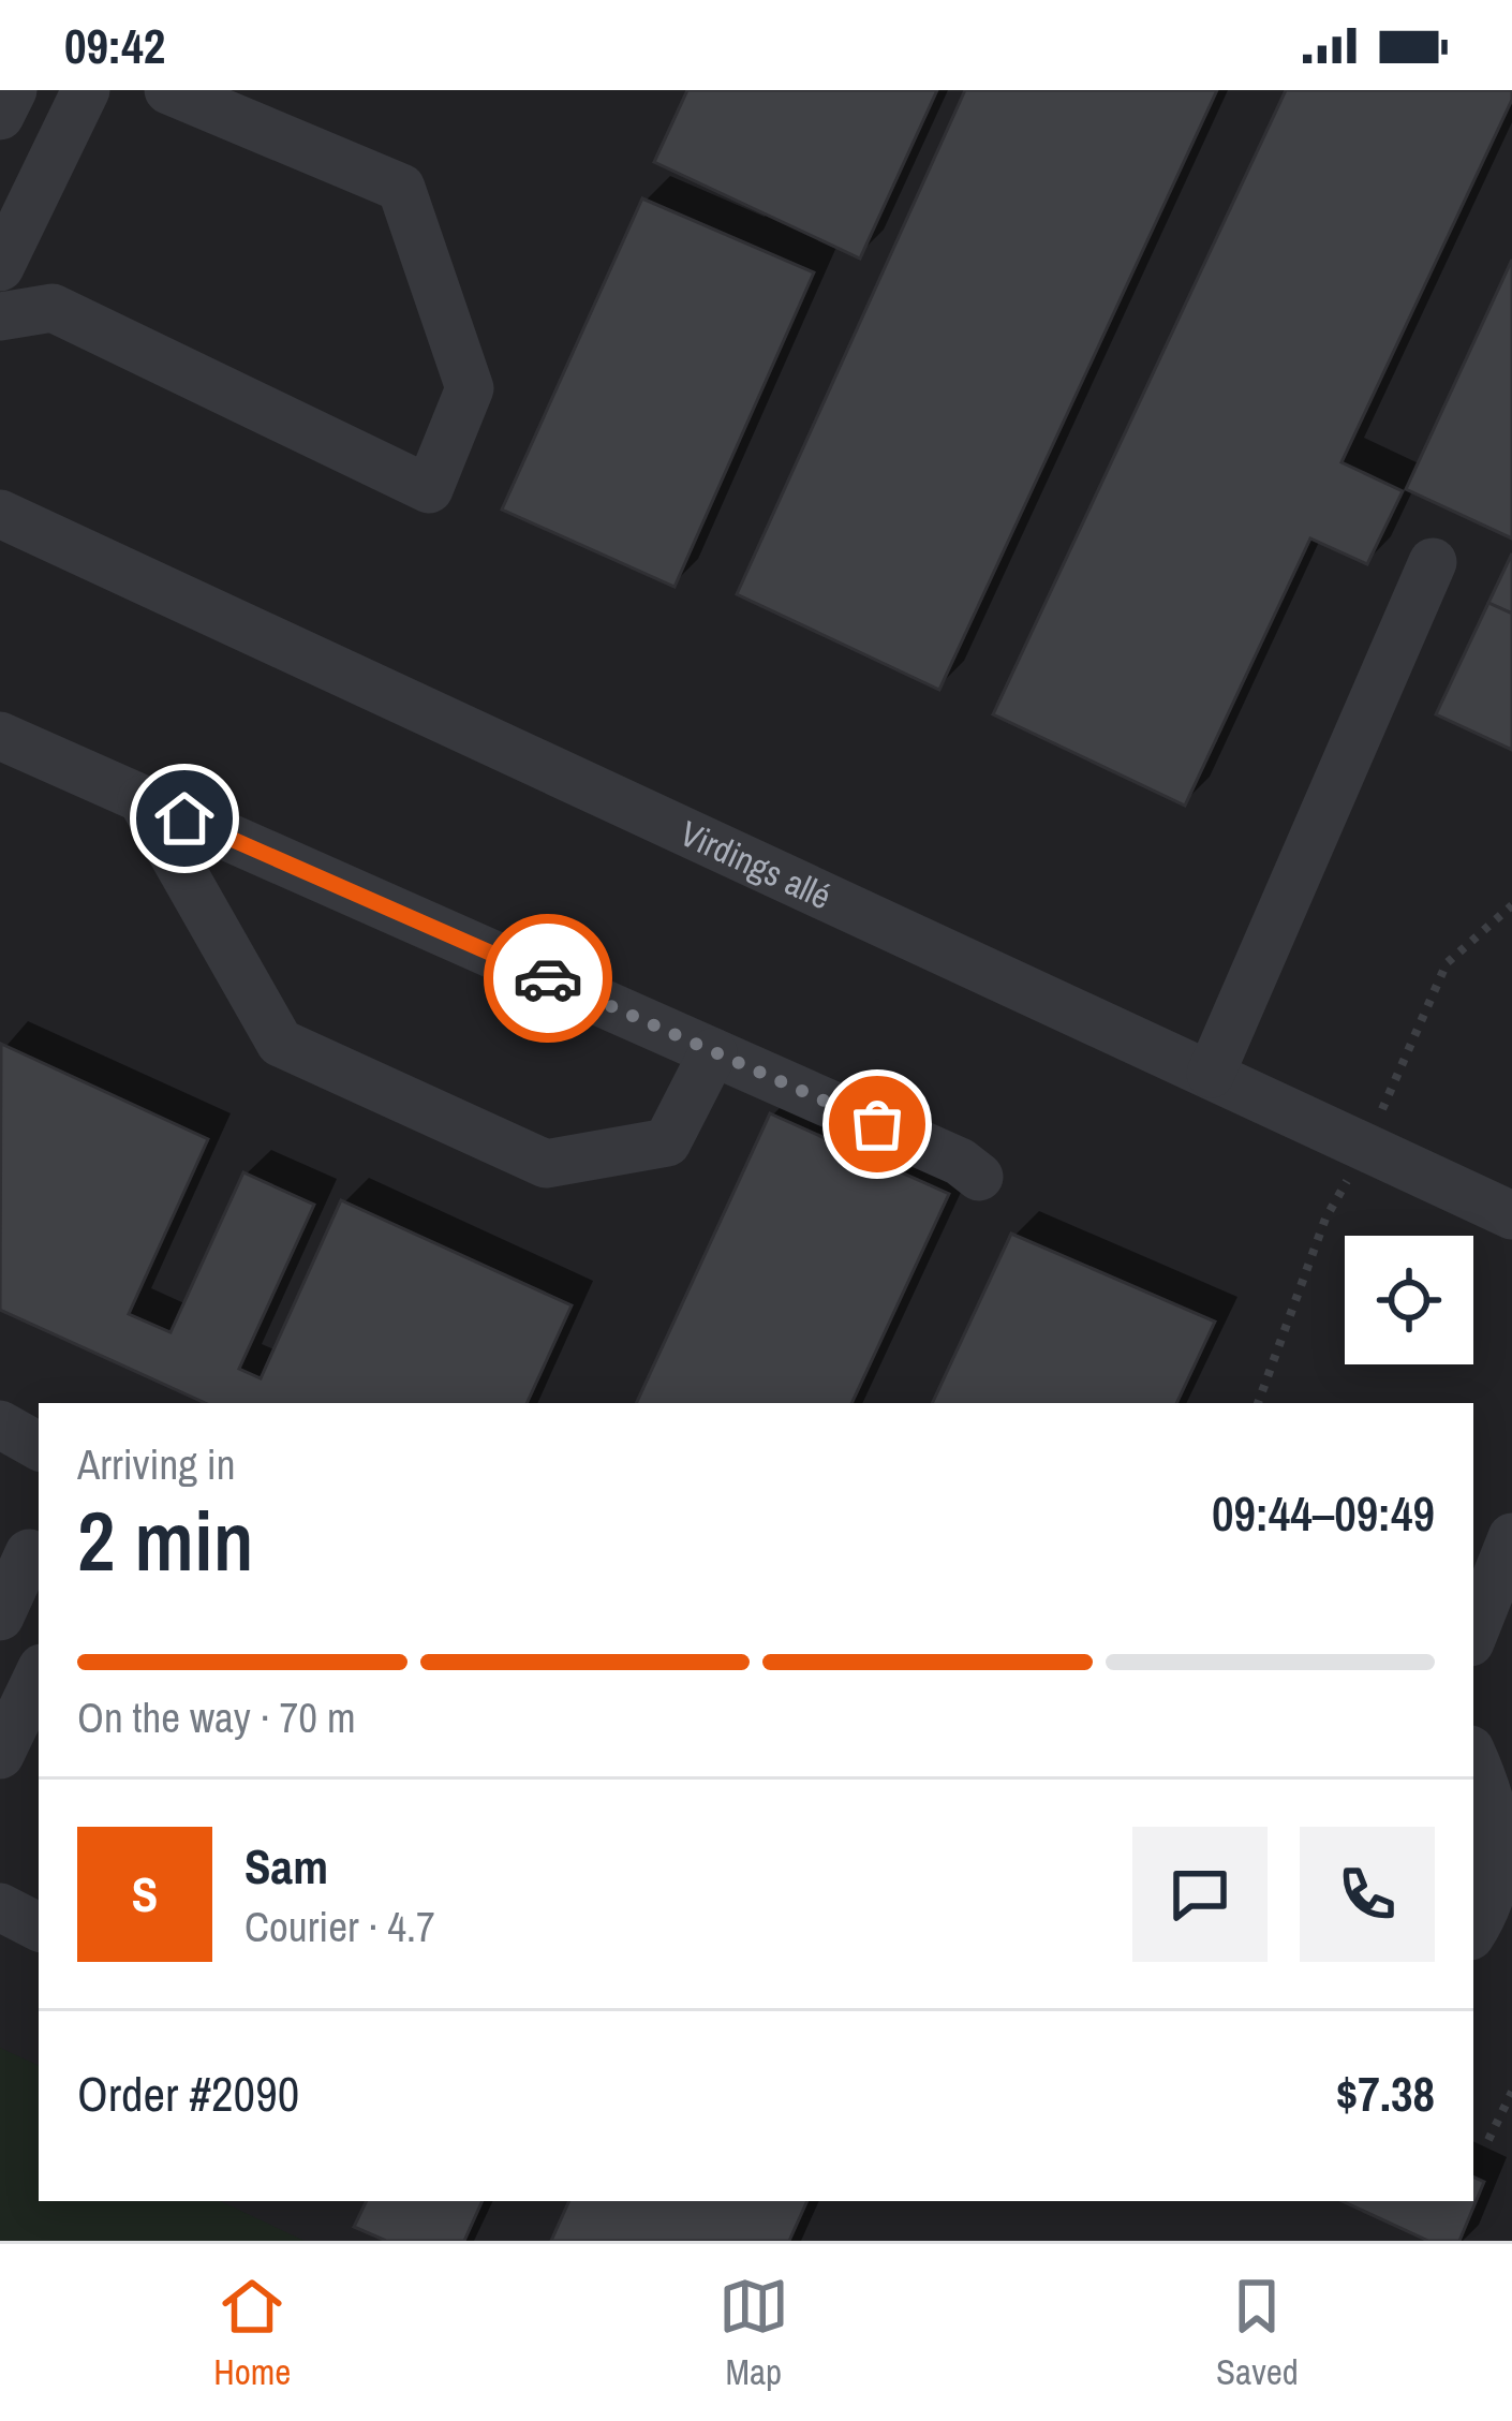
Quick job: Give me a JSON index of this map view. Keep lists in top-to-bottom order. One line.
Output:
{"streets":{"lane":["Virdings allé"]},"page":{"status":"09:42","heading":["2 min","Arriving in","09:44–09:49"],"panel":["Sam","Courier · 4.7","Order #2090","$7.38"],"bar":"On the way · 70 m","round":"S","tabs":["Home","Map","Saved"]}}
